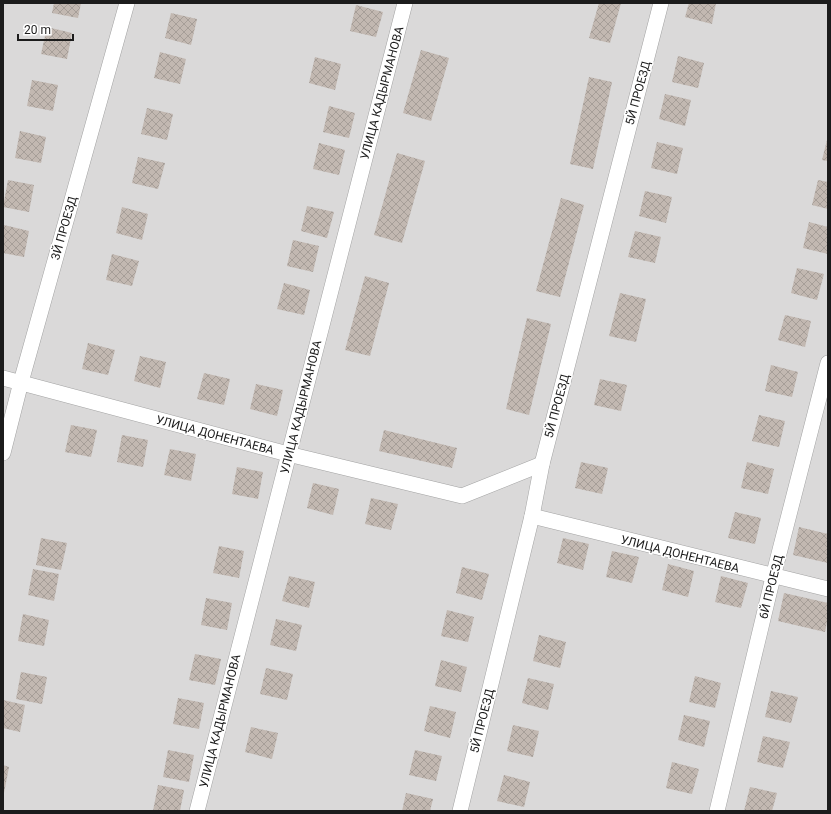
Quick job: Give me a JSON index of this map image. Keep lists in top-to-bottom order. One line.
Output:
{"streets":{"street":["УЛИЦА КАДЫРМАНОВА","5Й ПРОЕЗД","3Й ПРОЕЗД","УЛИЦА ДОНЕНТАЕВА","6Й ПРОЕЗД"]},"crossings":[["УЛИЦА КАДЫРМАНОВА","УЛИЦА ДОНЕНТАЕВА"],["5Й ПРОЕЗД","УЛИЦА ДОНЕНТАЕВА"],["3Й ПРОЕЗД","УЛИЦА ДОНЕНТАЕВА"],["УЛИЦА ДОНЕНТАЕВА","6Й ПРОЕЗД"]],"scale_bar":"20 m"}
